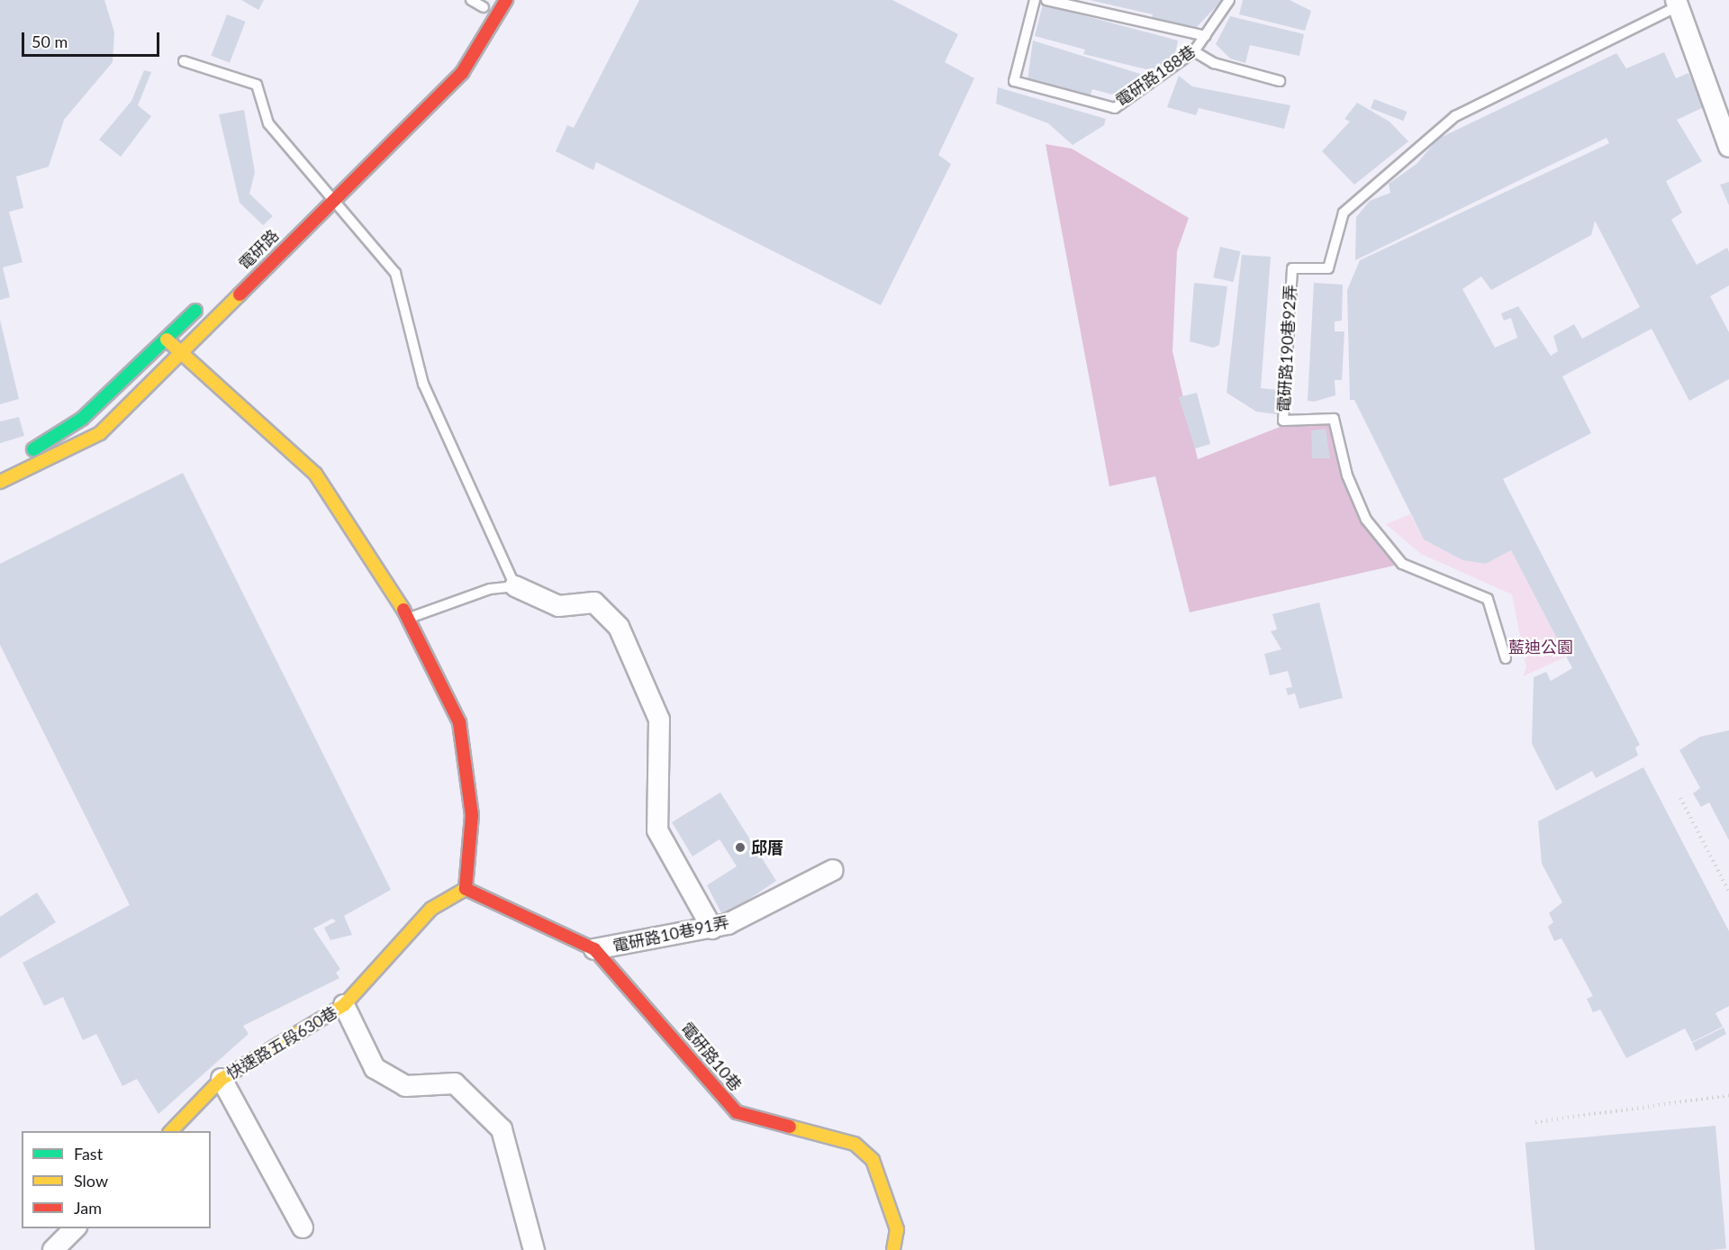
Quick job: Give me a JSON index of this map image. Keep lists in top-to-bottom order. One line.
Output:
{"streets":{"street":["電研路","電研路10巷91弄","快速路五段630巷","電研路10巷"],"lane":["電研路188巷","電研路190巷92弄"]},"crossings":[["電研路10巷91弄","電研路10巷"],["快速路五段630巷","電研路10巷"]],"parks":["藍迪公園"],"places":["邱厝"],"legend":["Fast","Slow","Jam"],"scale_bar":"50 m"}
